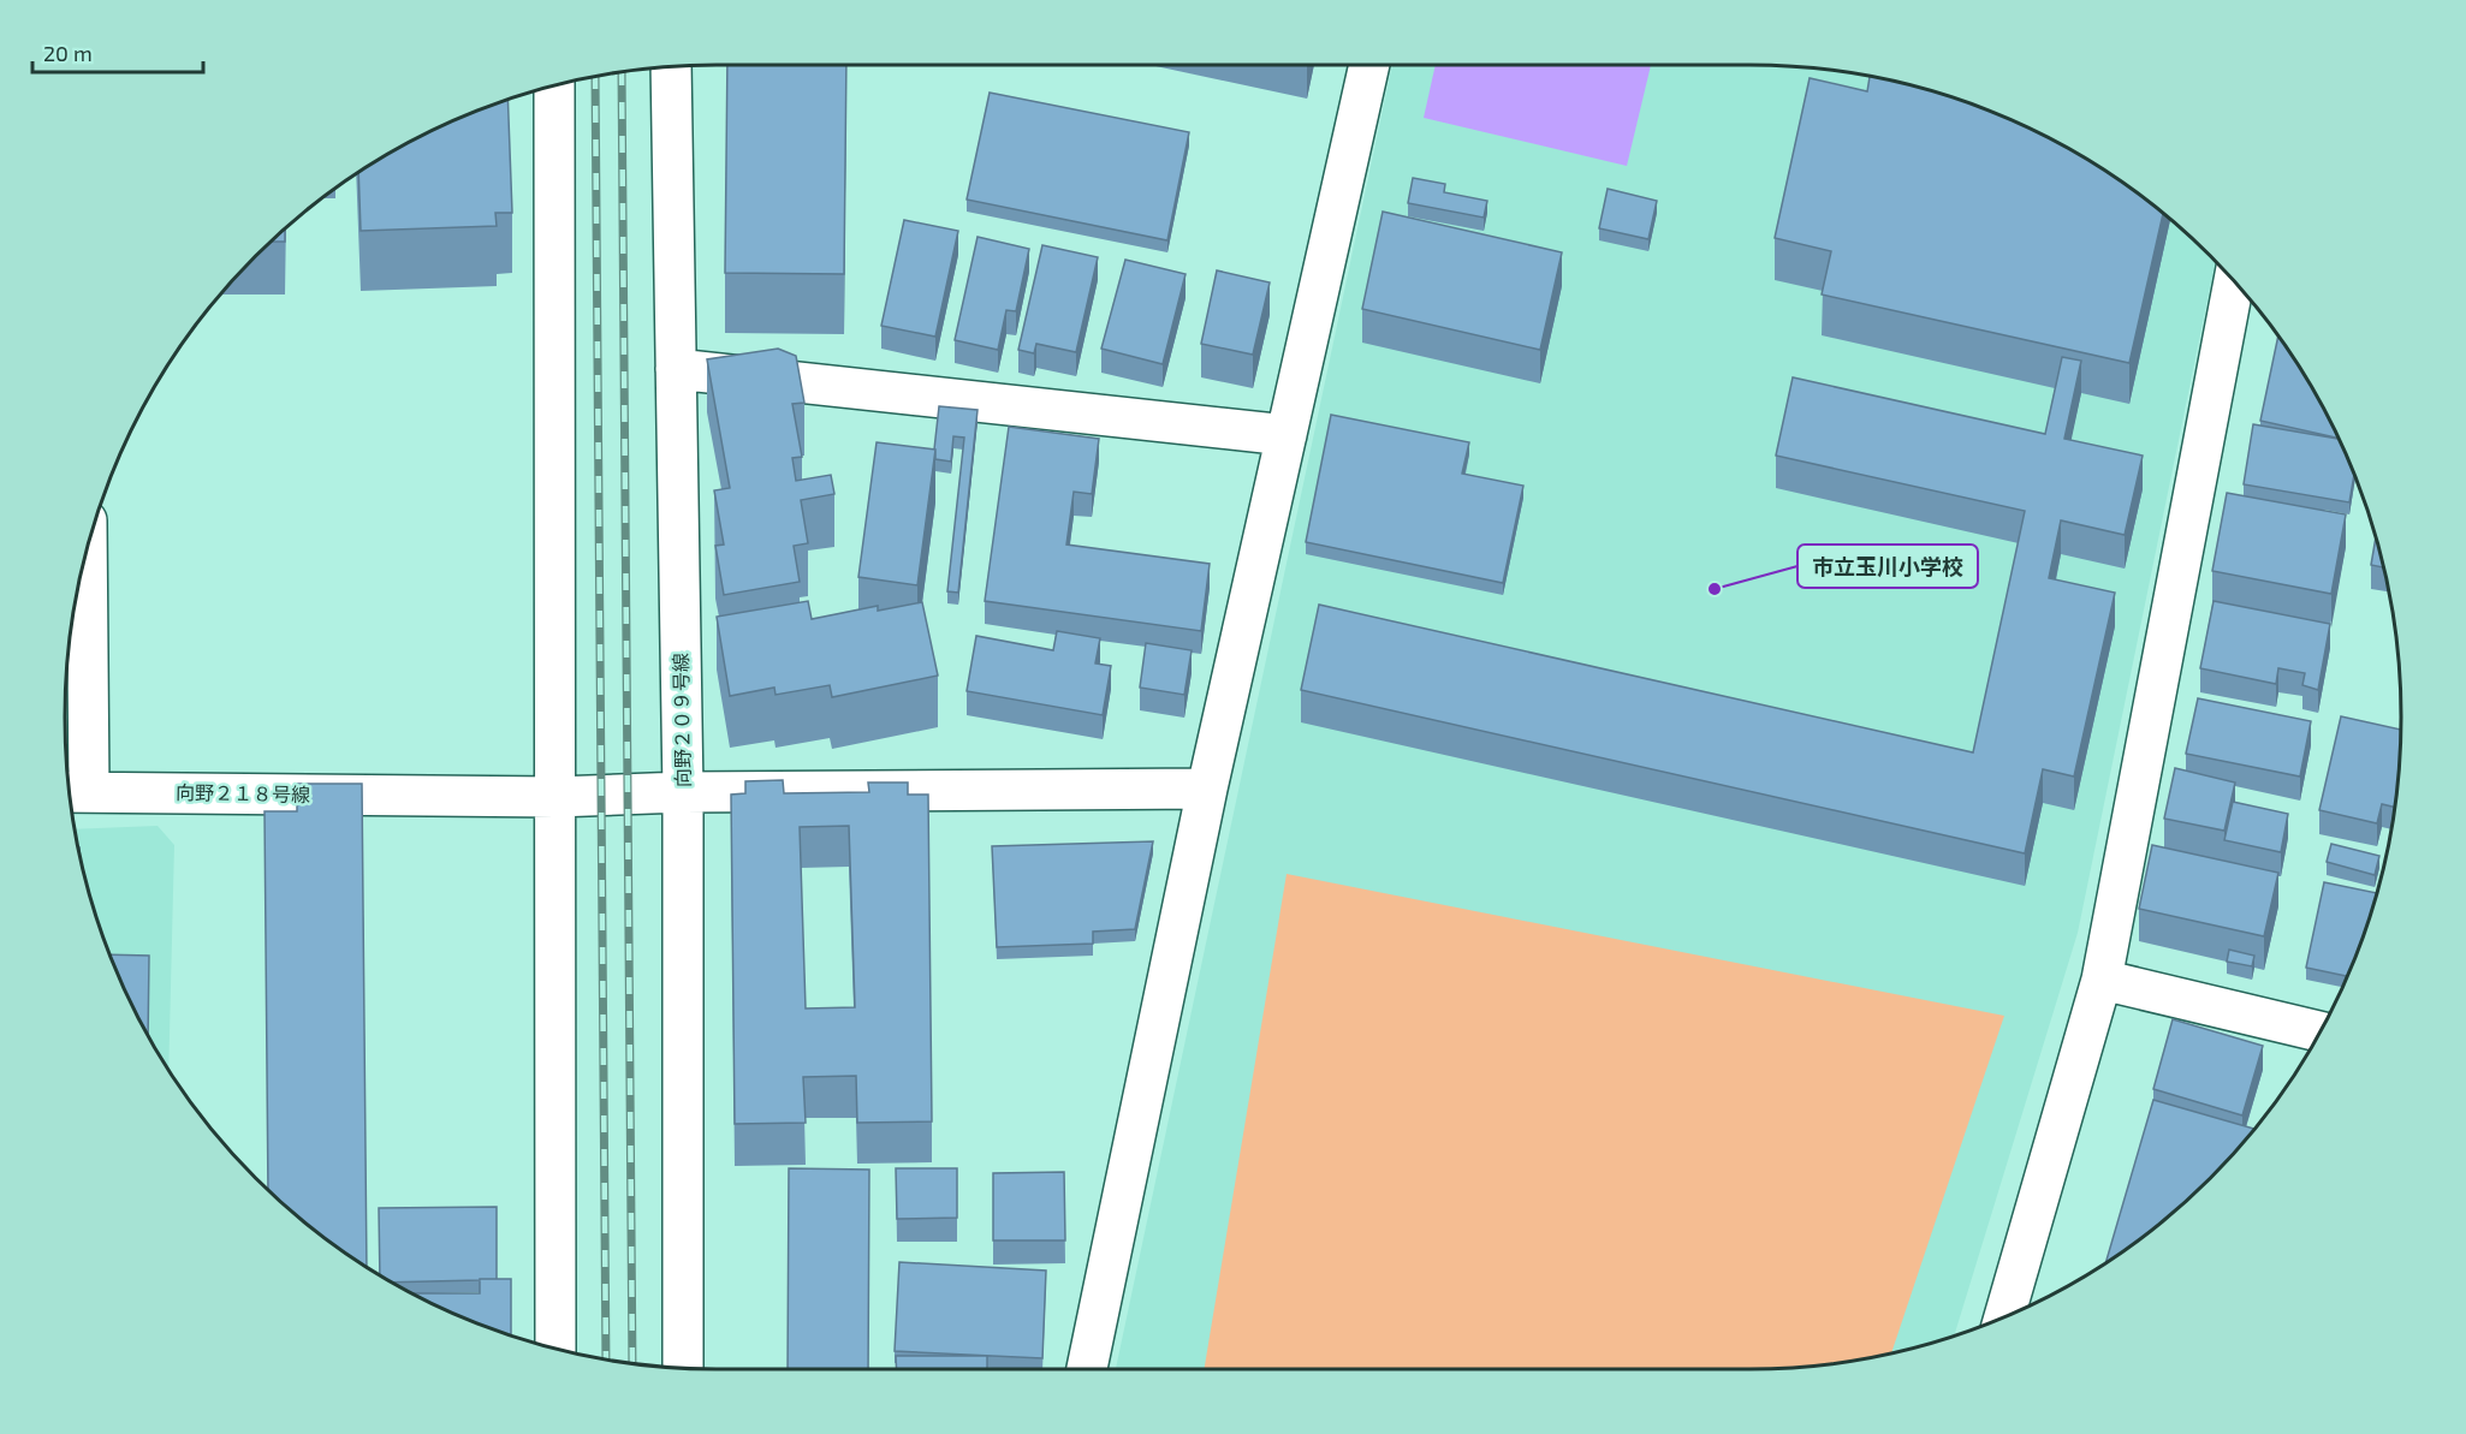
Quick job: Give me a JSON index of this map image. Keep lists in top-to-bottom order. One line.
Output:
{"streets":{"street":["向野２０９号線","向野２１８号線"]},"crossings":[["向野２０９号線","向野２１８号線"]],"places":["市立玉川小学校"],"scale_bar":"20 m"}
